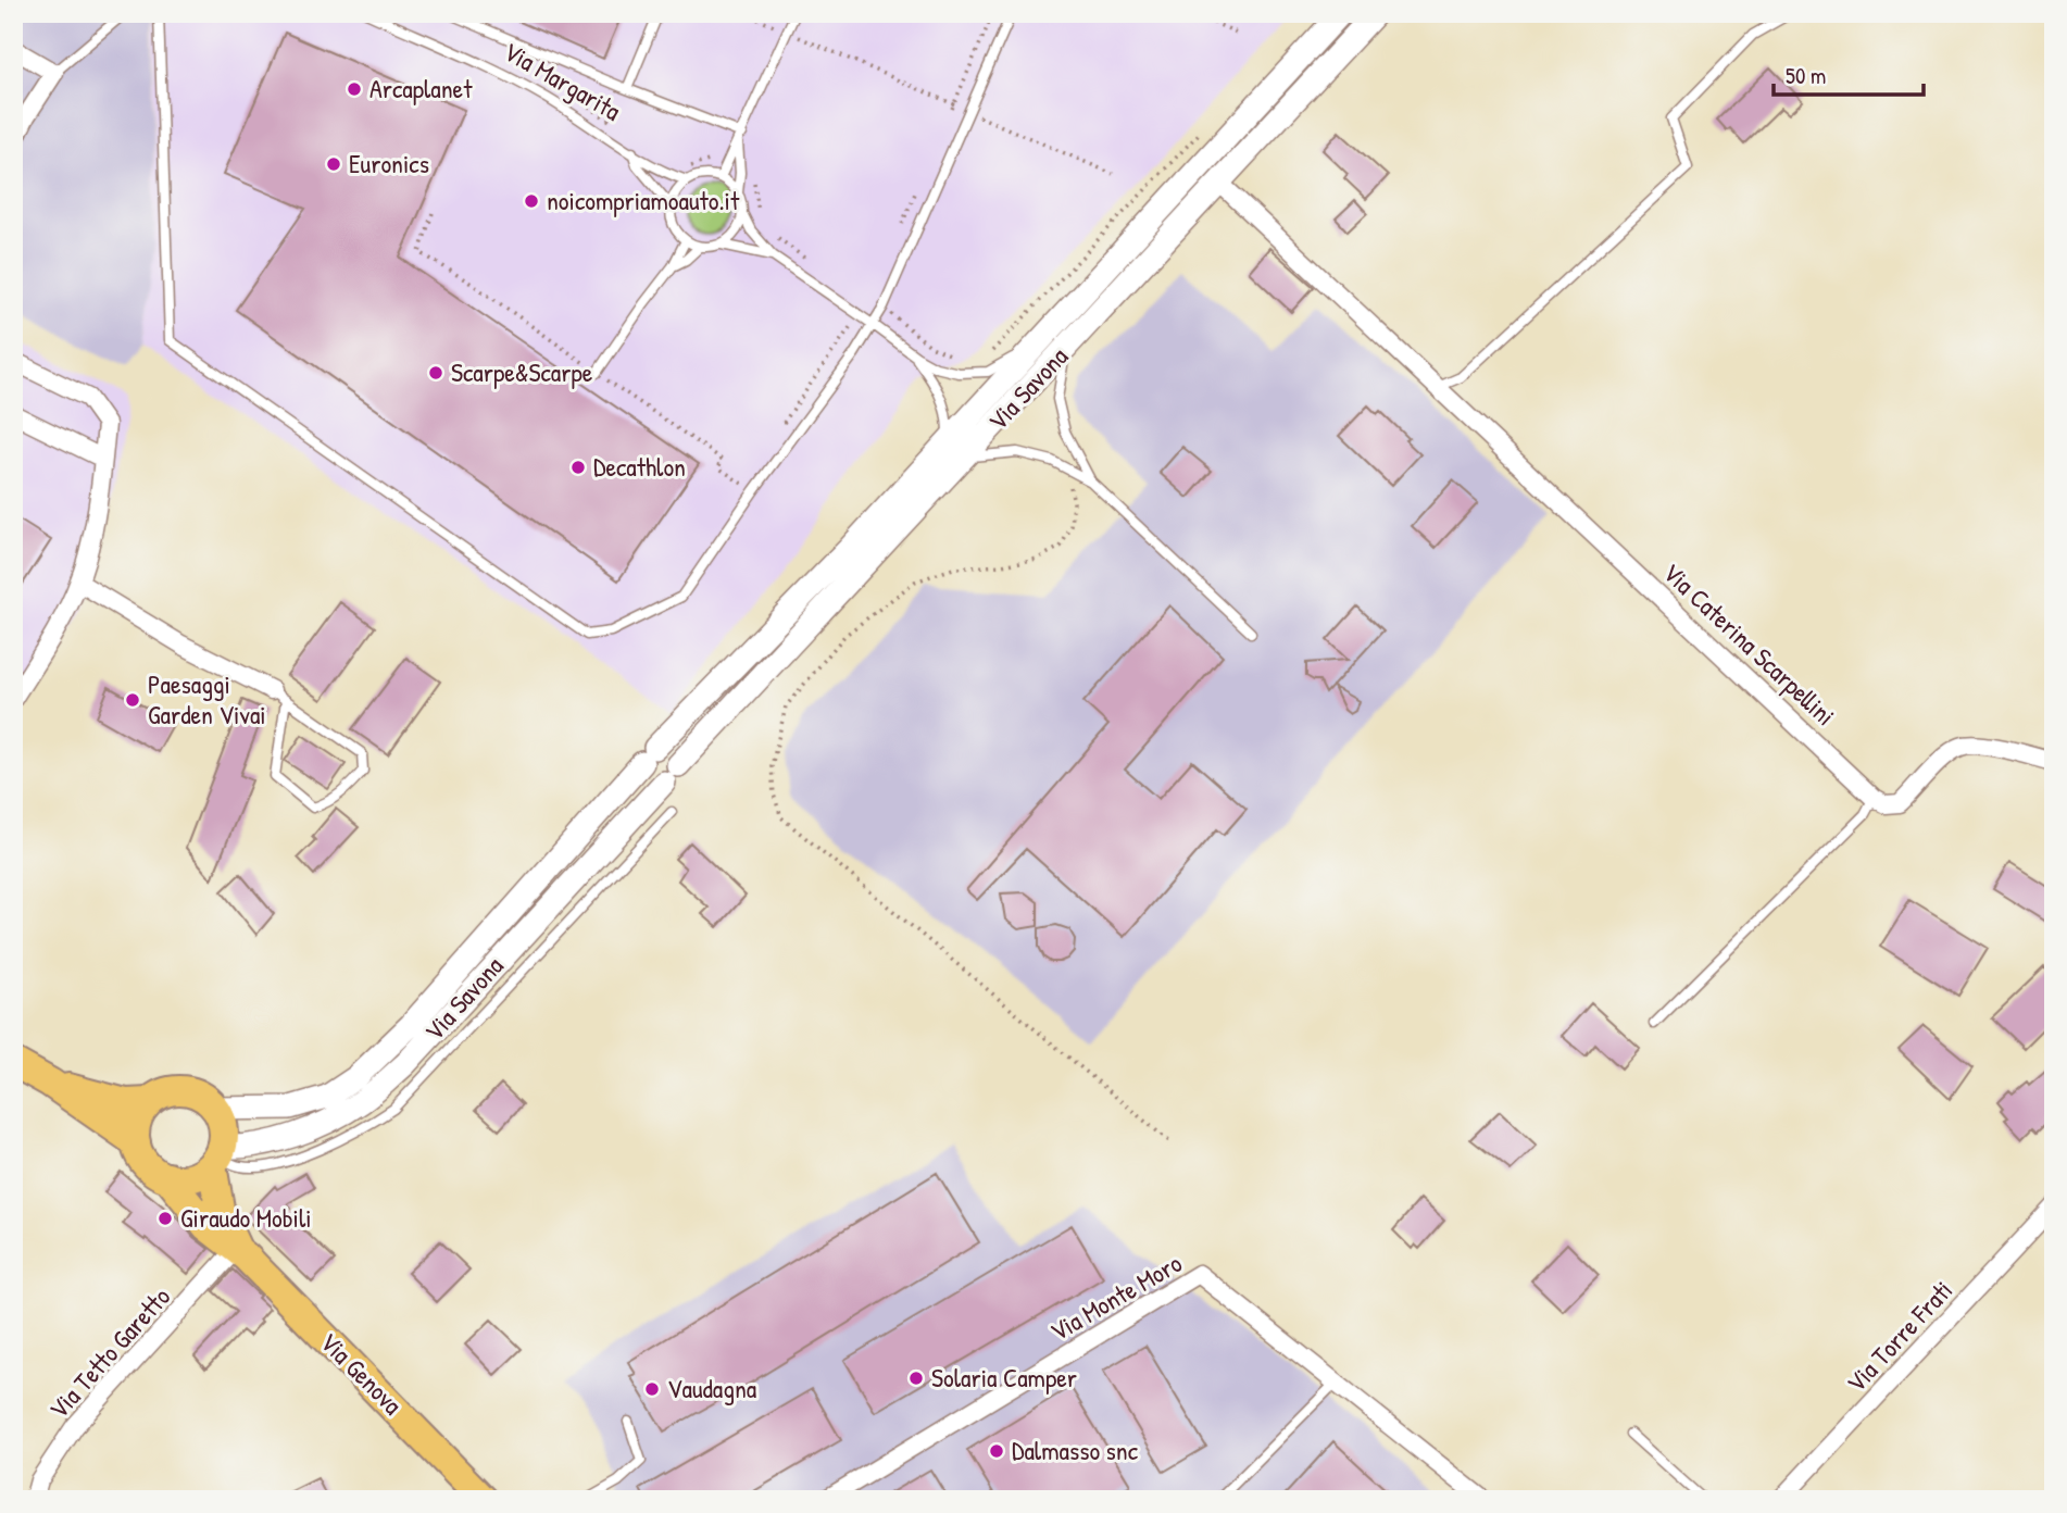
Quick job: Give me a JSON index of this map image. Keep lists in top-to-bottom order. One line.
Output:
{"streets":{"main road":["Via Genova"],"street":["Via Savona","Via Caterina Scarpellini","Via Monte Moro","Via Torre Frati","Via Tetto Garetto"],"lane":["Via Margarita"]},"crossings":[["Via Savona","Via Caterina Scarpellini"],["Via Savona","Via Genova"],["Via Tetto Garetto","Via Genova"]],"places":["Arcaplanet","Euronics","noicompriamoauto.it","Scarpe&Scarpe","Decathlon","Paesaggi Garden Vivai","Giraudo Mobili","Solaria Camper","Vaudagna","Dalmasso snc"],"scale_bar":"50 m"}
